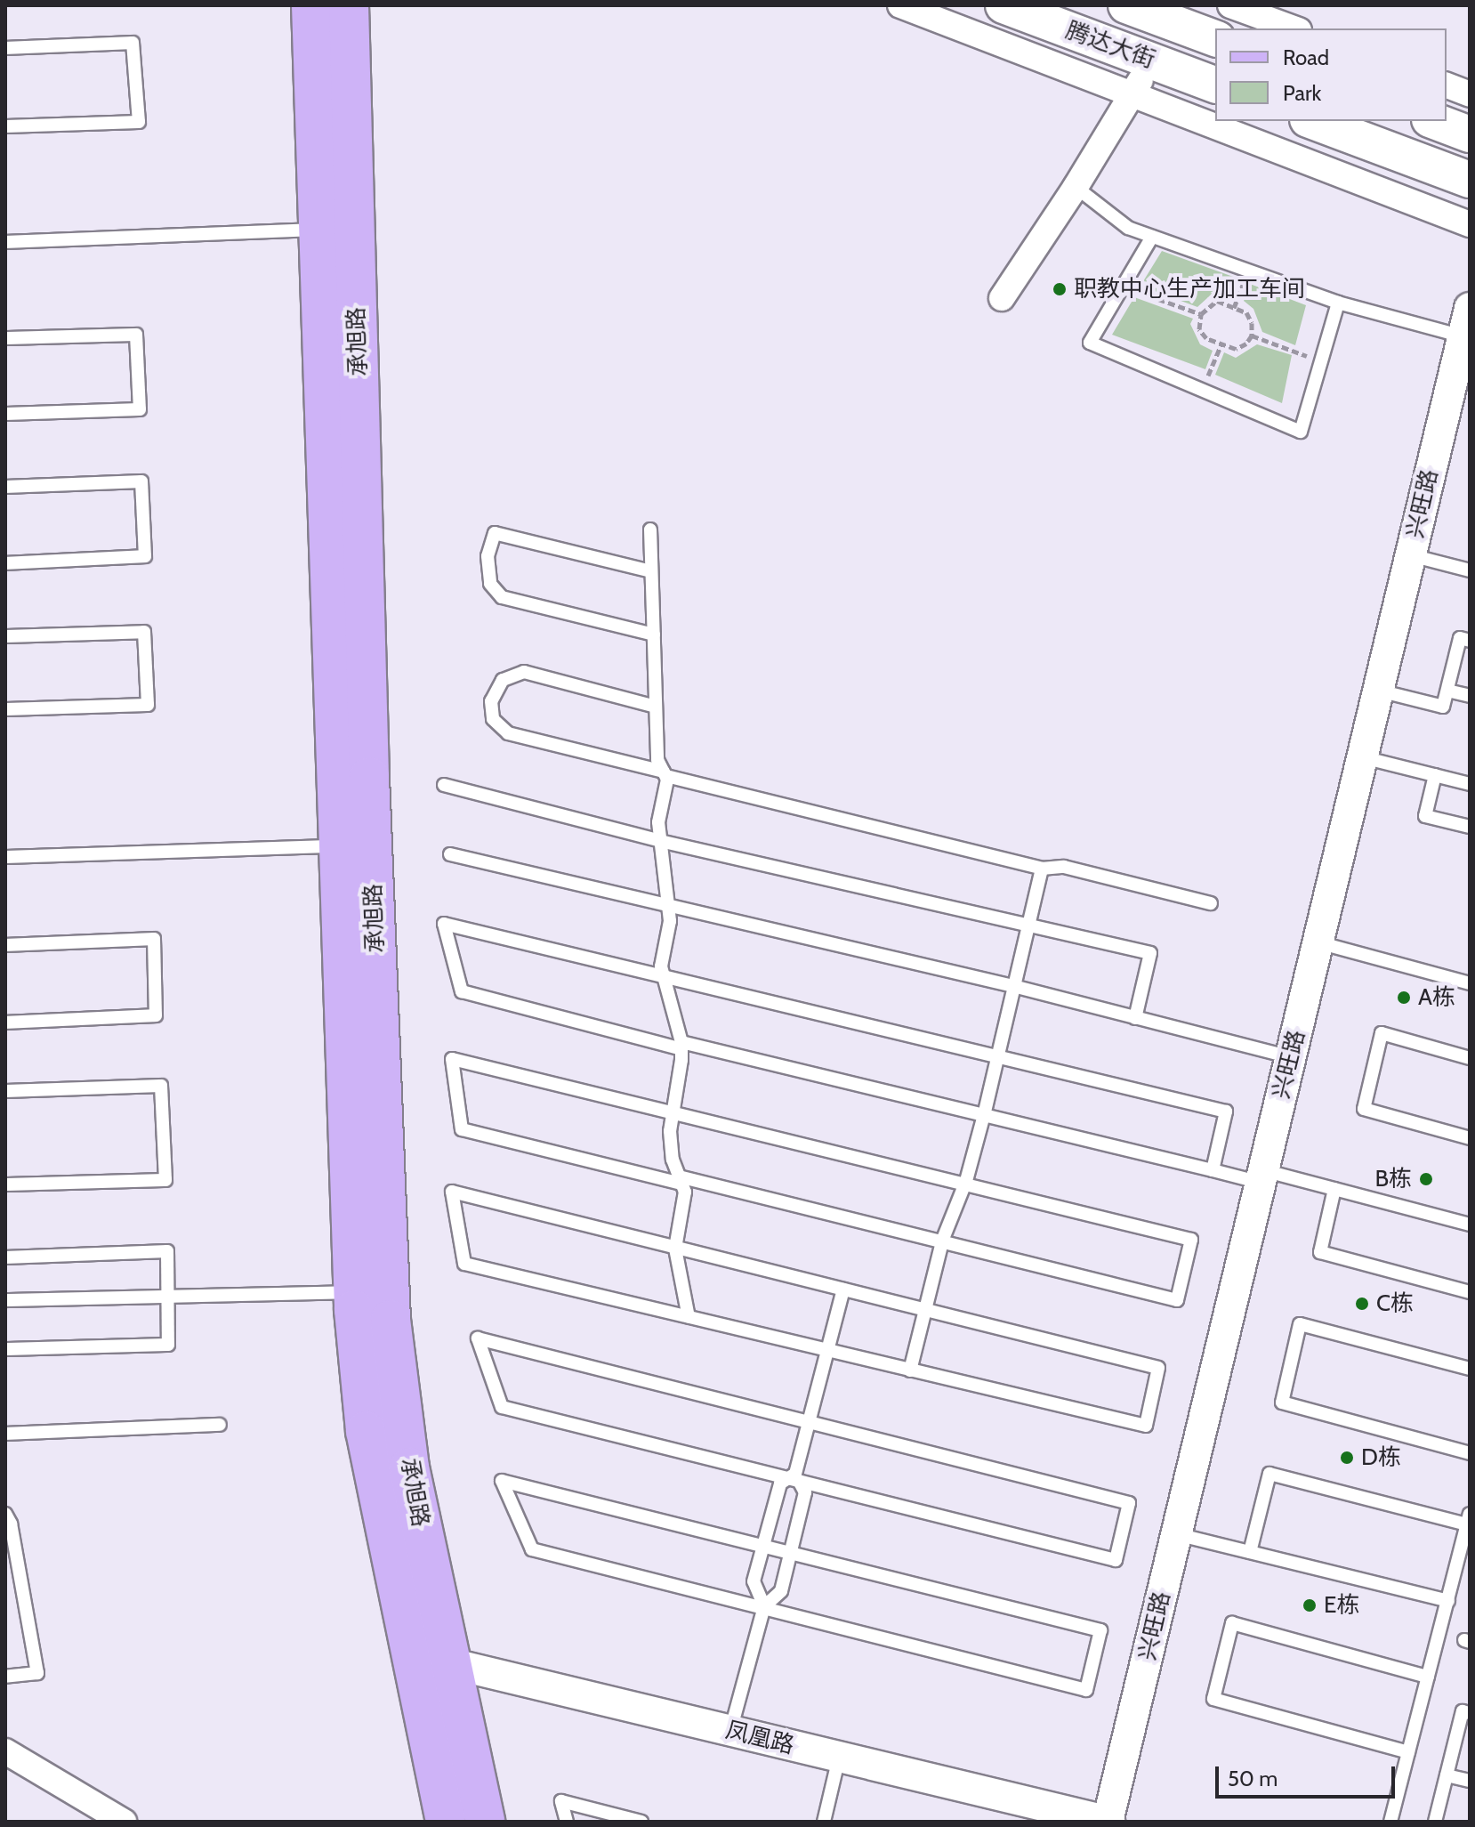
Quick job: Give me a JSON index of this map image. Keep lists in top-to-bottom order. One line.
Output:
{"streets":{"main road":["腾达大街","承旭路"],"street":["兴旺路","凤凰路"]},"crossings":[["承旭路","凤凰路"],["兴旺路","凤凰路"]],"places":["职教中心生产加工车间","A栋","B栋","C栋","D栋","E栋"],"legend":["Road","Park"],"scale_bar":"50 m"}
